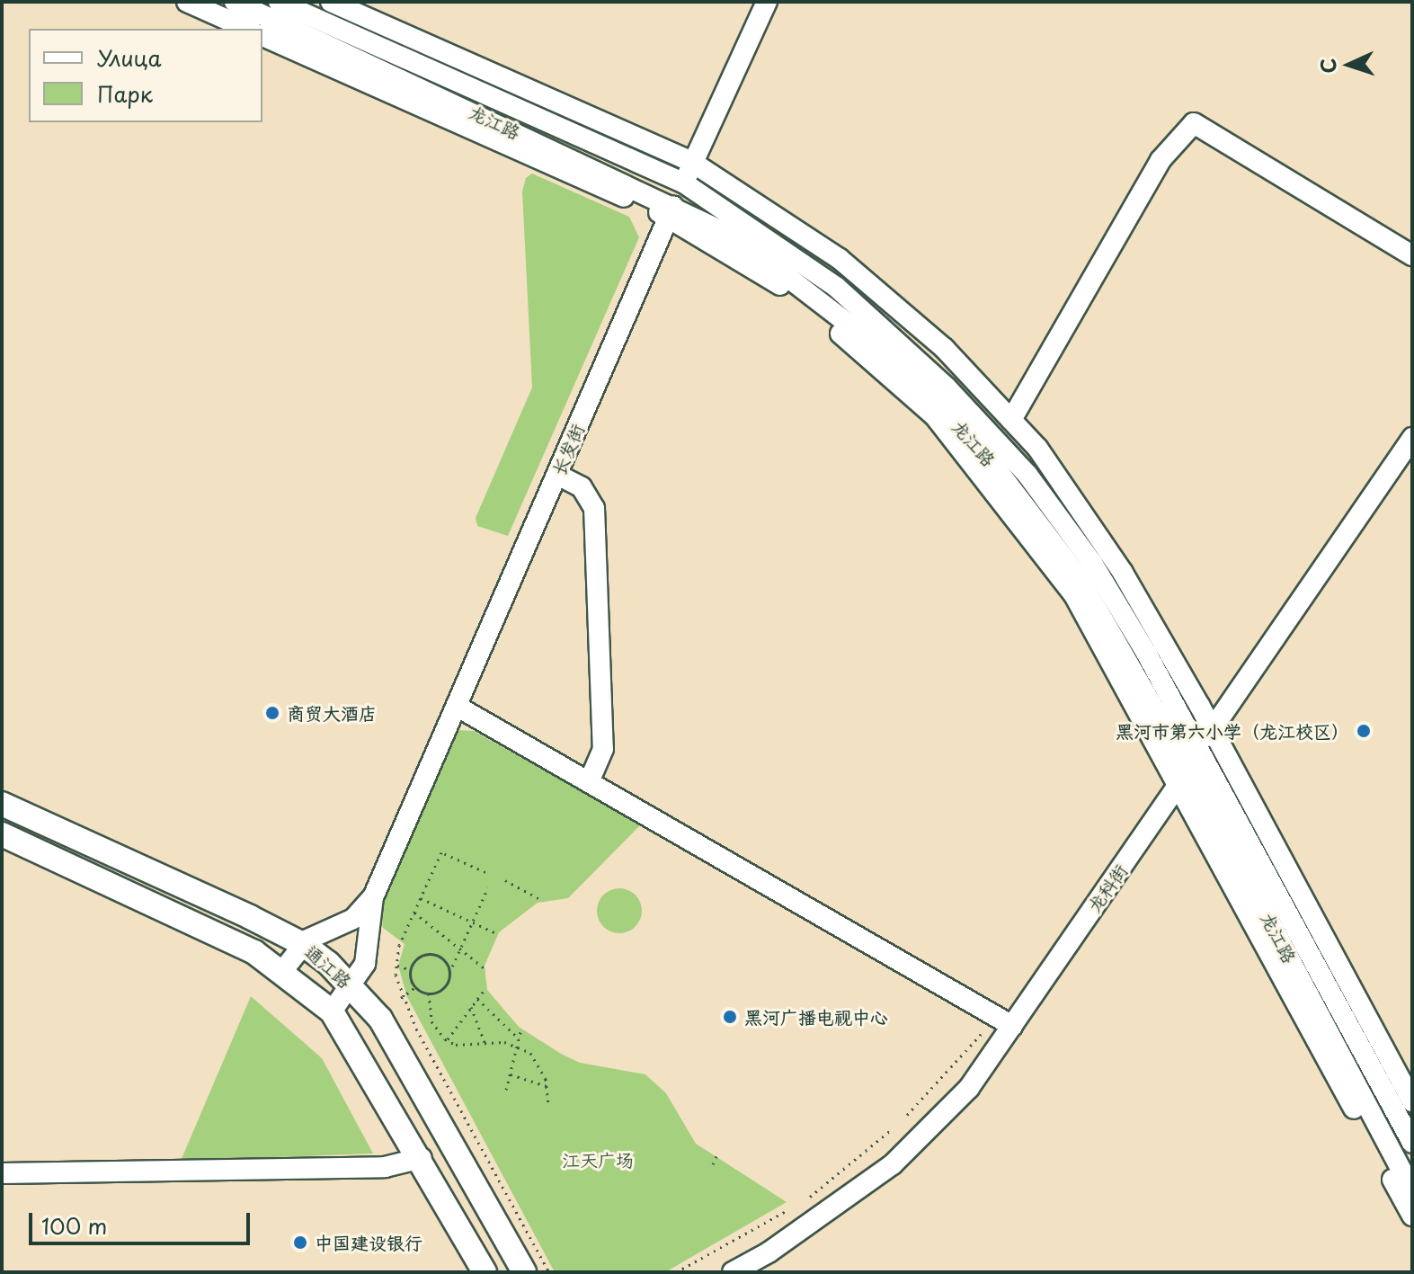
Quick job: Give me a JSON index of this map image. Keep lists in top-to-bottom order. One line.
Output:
{"streets":{"main road":["通江路"],"street":["龙江路","长发街","龙科街"]},"crossings":[["龙江路","长发街"],["龙江路","龙科街"],["长发街","通江路"]],"parks":["江天广场"],"places":["商贸大酒店","黑河市第六小学（龙江校区）","黑河广播电视中心","中国建设银行"],"legend":["Улица","Парк"],"scale_bar":"100 m","north":"left"}
